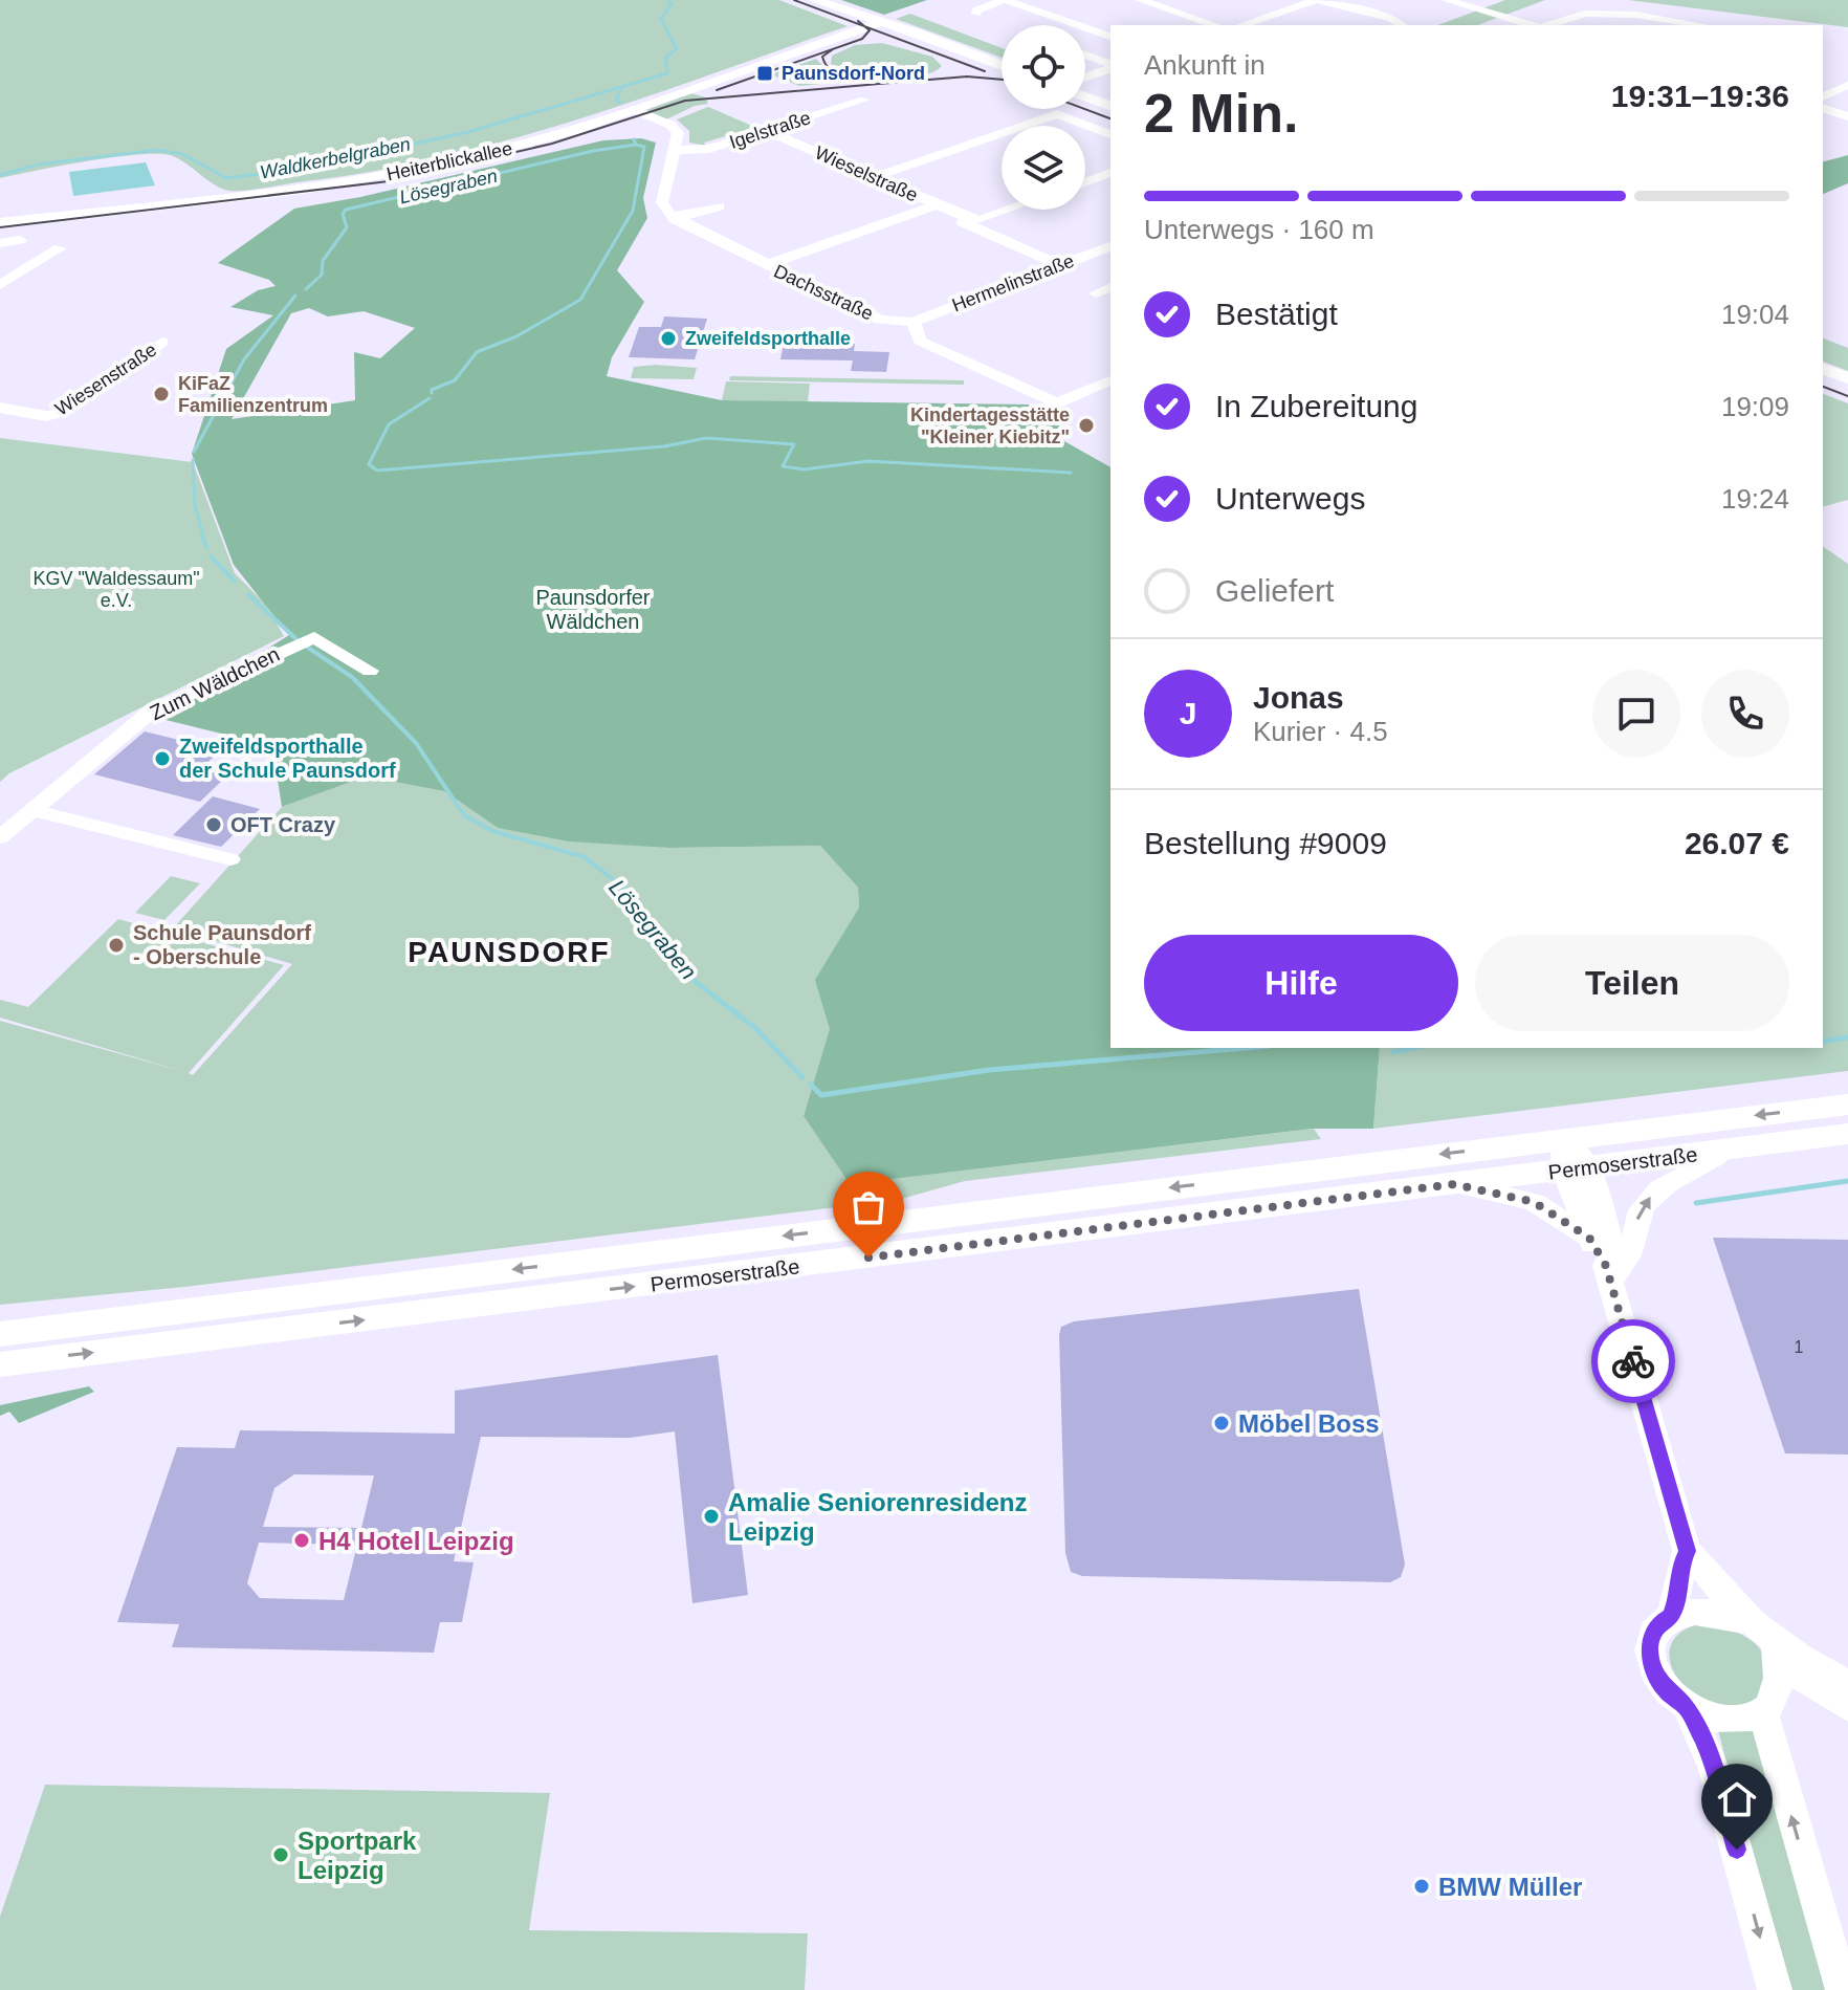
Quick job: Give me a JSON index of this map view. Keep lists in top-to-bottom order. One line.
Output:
{"streets":{"main road":["Heiterblickallee","Permoserstraße"],"street":["Igelstraße","Wieselstraße","Hermelinstraße","Dachsstraße","Wiesenstraße","Zum Wäldchen"]},"crossings":[["Igelstraße","Wieselstraße"],["Wieselstraße","Hermelinstraße"],["Hermelinstraße","Dachsstraße"]],"districts":["PAUNSDORF"],"water":["Waldkerbelgraben","Lösegraben"],"parks":["KGV \"Waldessaum\" e.V.","Paunsdorfer Wäldchen"],"places":{"transit":["Paunsdorf-Nord"],"other":["Zweifeldsporthalle","KiFaZ Familienzentrum","Kindertagesstätte \"Kleiner Kiebitz\"","Zweifeldsporthalle der Schule Paunsdorf","OFT Crazy","Schule Paunsdorf - Oberschule","Möbel Boss","Amalie Seniorenresidenz Leipzig","H4 Hotel Leipzig","Sportpark Leipzig","BMW Müller"]},"house_numbers":["1"],"page":{"heading":["2 Min.","Ankunft in","19:31–19:36"],"panel":["Jonas","Kurier · 4.5","Bestellung #9009","26.07 €"],"bar":"Unterwegs · 160 m","list":[["Bestätigt","19:04"],["In Zubereitung","19:09"],["Unterwegs","19:24"],"Geliefert"],"round":"J","buttons":["Hilfe","Teilen"]}}
